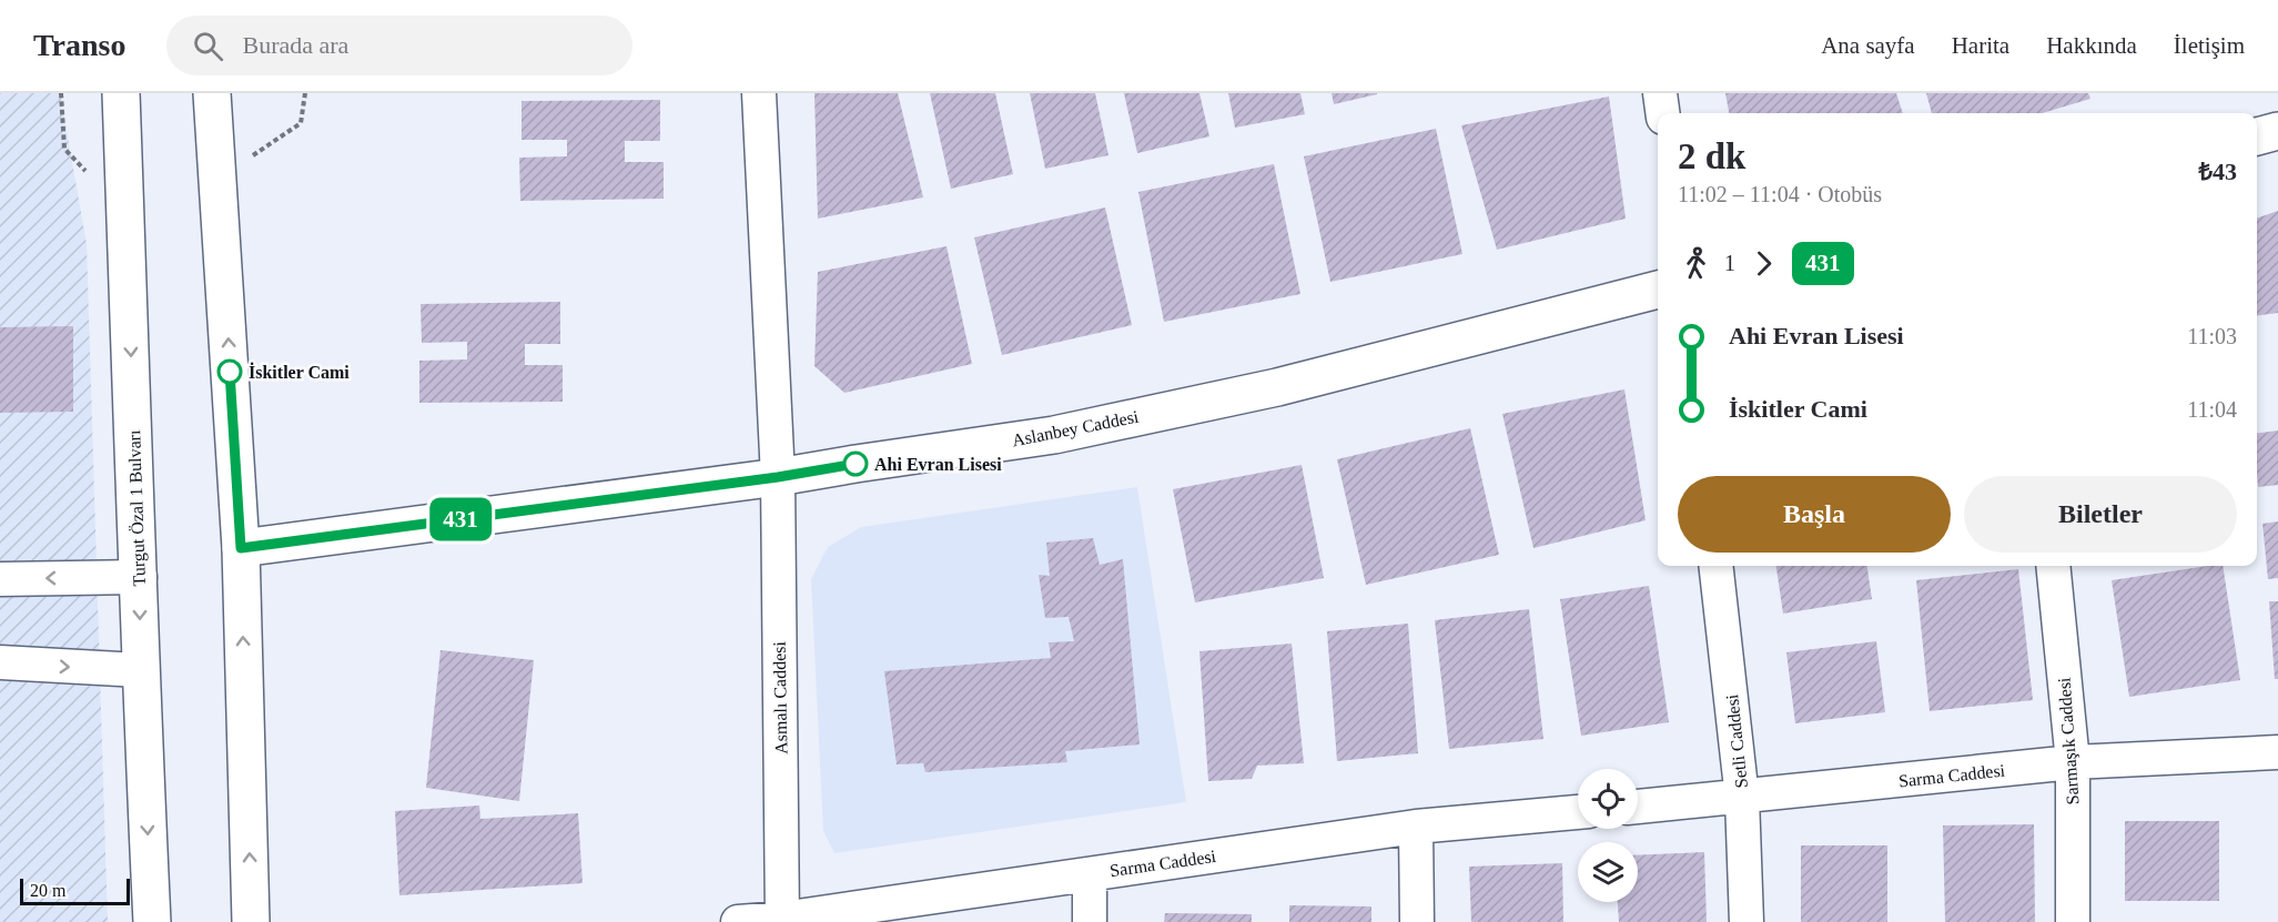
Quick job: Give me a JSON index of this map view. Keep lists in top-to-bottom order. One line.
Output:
{"streets":{"main road":["Aslanbey Caddesi","Turgut Özal 1 Bulvarı"],"street":["Asmalı Caddesi","Setli Caddesi","Sarmaşık Caddesi","Sarma Caddesi"]},"crossings":[["Aslanbey Caddesi","Asmalı Caddesi"],["Asmalı Caddesi","Sarma Caddesi"],["Setli Caddesi","Sarma Caddesi"],["Sarmaşık Caddesi","Sarma Caddesi"]],"places":["İskitler Cami","Ahi Evran Lisesi"],"lines":["bus line 431"],"scale_bar":"20 m","page":{"header":"Transo","search":"Burada ara","nav":["Ana sayfa","Harita","Hakkında","İletişim"],"on_map":"431","heading":["2 dk","11:02 – 11:04 · Otobüs","₺43"],"legs":["1","431"],"list":[{"name":"Ahi Evran Lisesi","value":"11:03"},{"name":"İskitler Cami","value":"11:04"}],"buttons":["Başla","Biletler"],"scale":"20 m"}}
